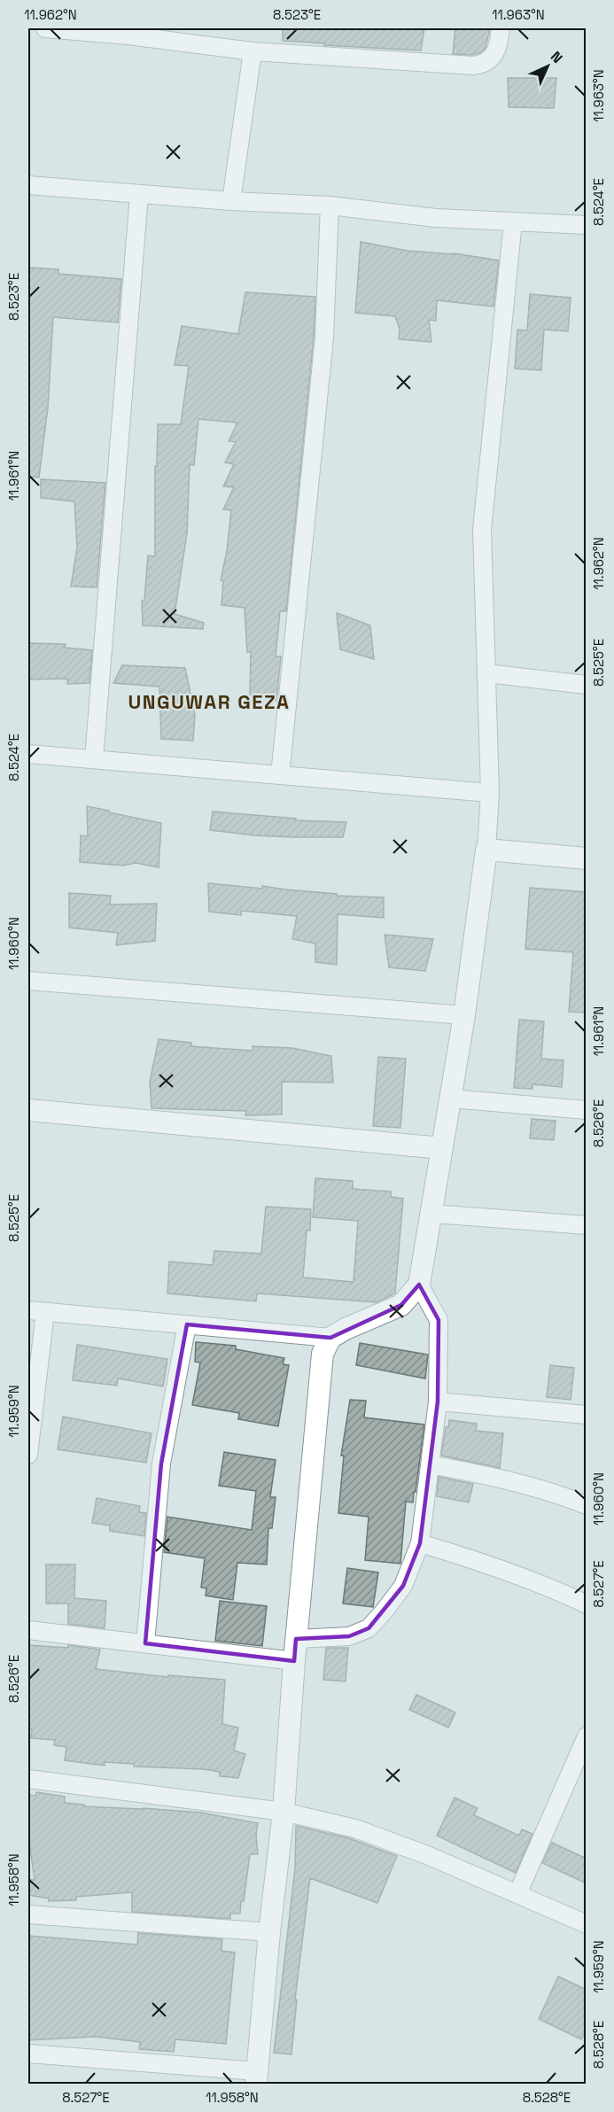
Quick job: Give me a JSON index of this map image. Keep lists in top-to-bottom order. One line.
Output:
{"districts":["UNGUWAR GEZA"],"north":"top right","coordinates":["11.962°N","8.523°E","11.963°N","8.524°E","11.961°N","8.525°E","11.960°N","8.526°E","11.959°N","8.527°E","11.958°N","8.528°E"]}
